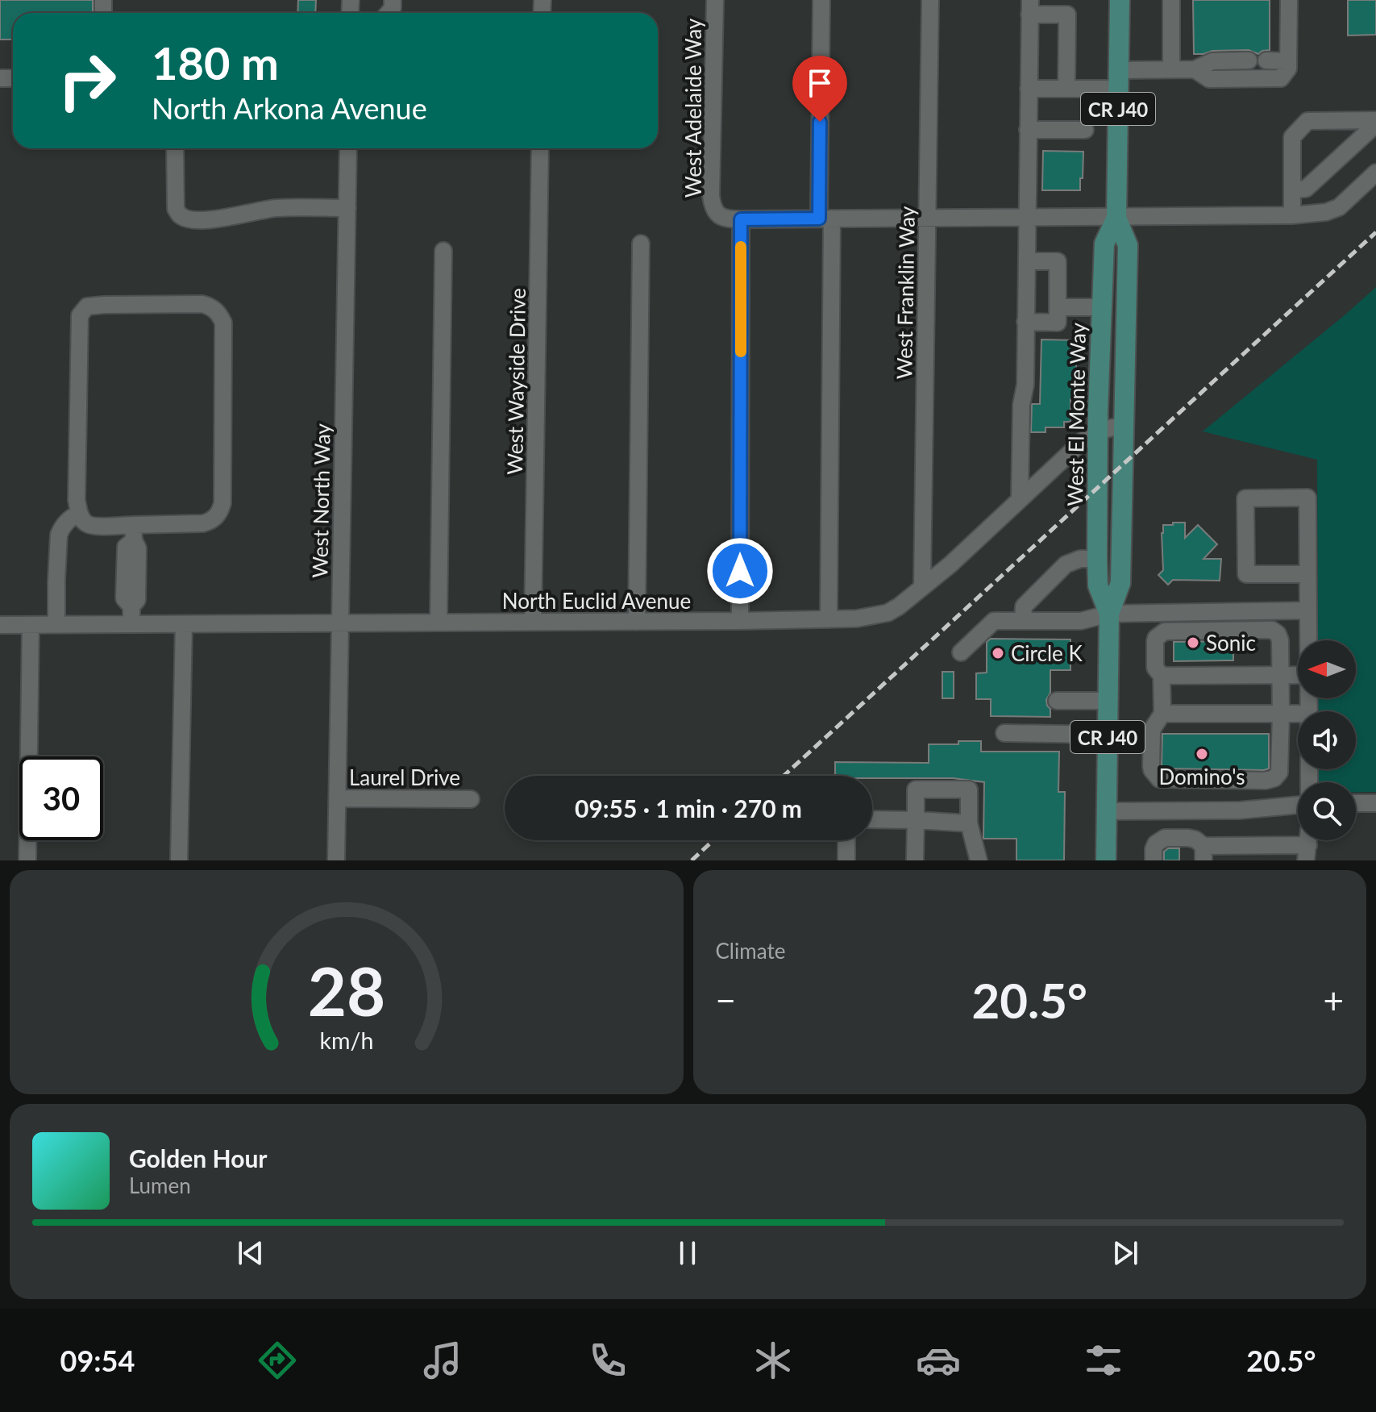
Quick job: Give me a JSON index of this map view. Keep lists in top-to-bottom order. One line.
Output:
{"streets":{"main road":["CR J40","West El Monte Way"],"street":["West Adelaide Way","West Franklin Way","West Wayside Drive","West North Way","North Euclid Avenue","Laurel Drive"]},"crossings":[["West Franklin Way","North Euclid Avenue"],["West Wayside Drive","North Euclid Avenue"],["West El Monte Way","North Euclid Avenue"],["West North Way","North Euclid Avenue"],["West North Way","Laurel Drive"]],"places":["Sonic","Circle K","Domino's"],"north":"left","page":{"turn":["180 m","North Arkona Avenue"],"limit":"30","trip":"09:55 · 1 min · 270 m","tile":"Climate","heat":["−","20.5°","+"],"song":["Golden Hour","Lumen"],"tabs":["09:54","20.5°"],"gauge":["28","km/h"]}}
